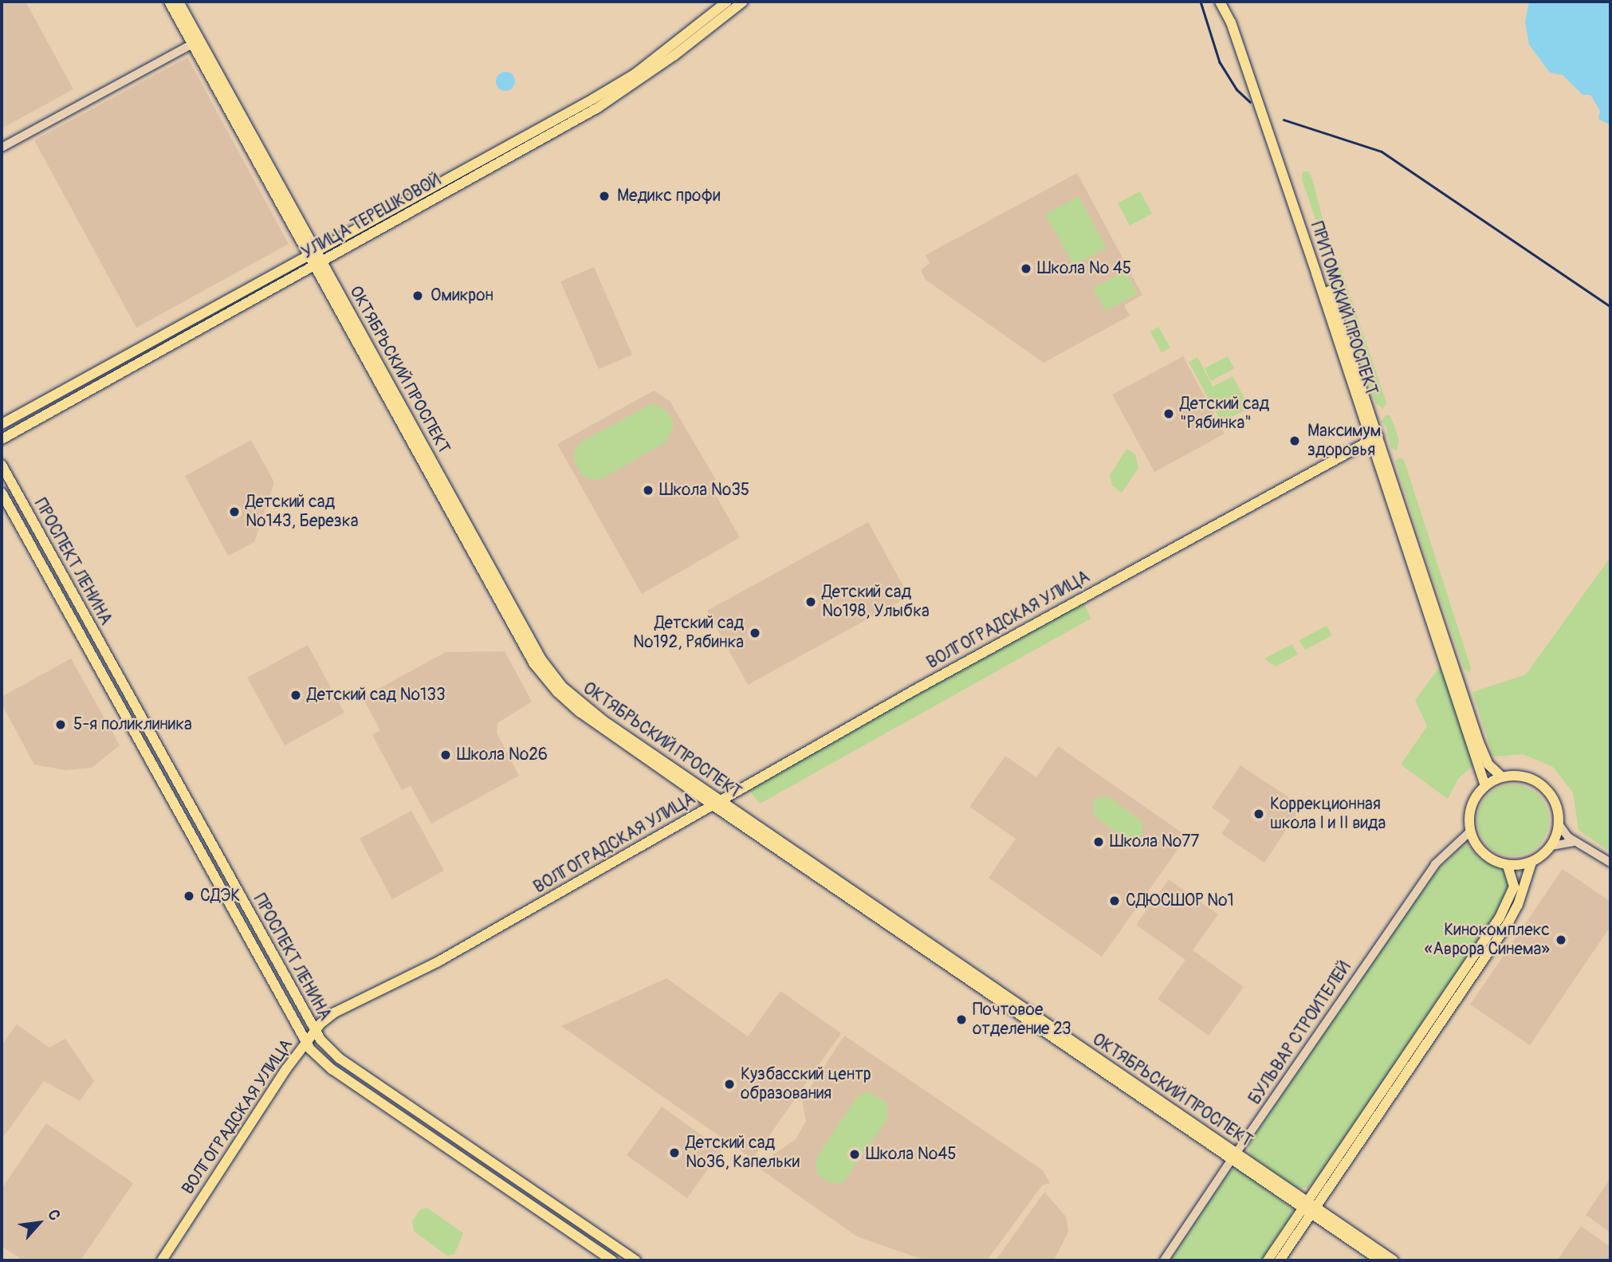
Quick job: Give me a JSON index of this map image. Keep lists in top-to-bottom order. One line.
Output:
{"streets":{"main road":["УЛИЦА ТЕРЕШКОВОЙ","ПРИТОМСКИЙ ПРОСПЕКТ","ОКТЯБРЬСКИЙ ПРОСПЕКТ","ПРОСПЕКТ ЛЕНИНА","ВОЛГОГРАДСКАЯ УЛИЦА"],"street":["БУЛЬВАР СТРОИТЕЛЕЙ"]},"crossings":[["УЛИЦА ТЕРЕШКОВОЙ","ОКТЯБРЬСКИЙ ПРОСПЕКТ"],["ПРИТОМСКИЙ ПРОСПЕКТ","ВОЛГОГРАДСКАЯ УЛИЦА"],["ПРИТОМСКИЙ ПРОСПЕКТ","БУЛЬВАР СТРОИТЕЛЕЙ"],["ОКТЯБРЬСКИЙ ПРОСПЕКТ","ВОЛГОГРАДСКАЯ УЛИЦА"],["ОКТЯБРЬСКИЙ ПРОСПЕКТ","БУЛЬВАР СТРОИТЕЛЕЙ"],["ПРОСПЕКТ ЛЕНИНА","ВОЛГОГРАДСКАЯ УЛИЦА"]],"places":["Медикс профи","Школа № 45","Омикрон","Детский сад \"Рябинка\"","Максимум здоровья","Школа №35","Детский сад №143, Березка","Детский сад №198, Улыбка","Детский сад №192, Рябинка","Детский сад №133","5-я поликлиника","Школа №26","Коррекционная школа I и II вида","Школа №77","СДЭК","СДЮСШОР №1","Кинокомплекс «Аврора Синема»","Почтовое отделение 23","Кузбасский центр образования","Детский сад №36, Капельки","Школа №45"],"north":"top right"}
